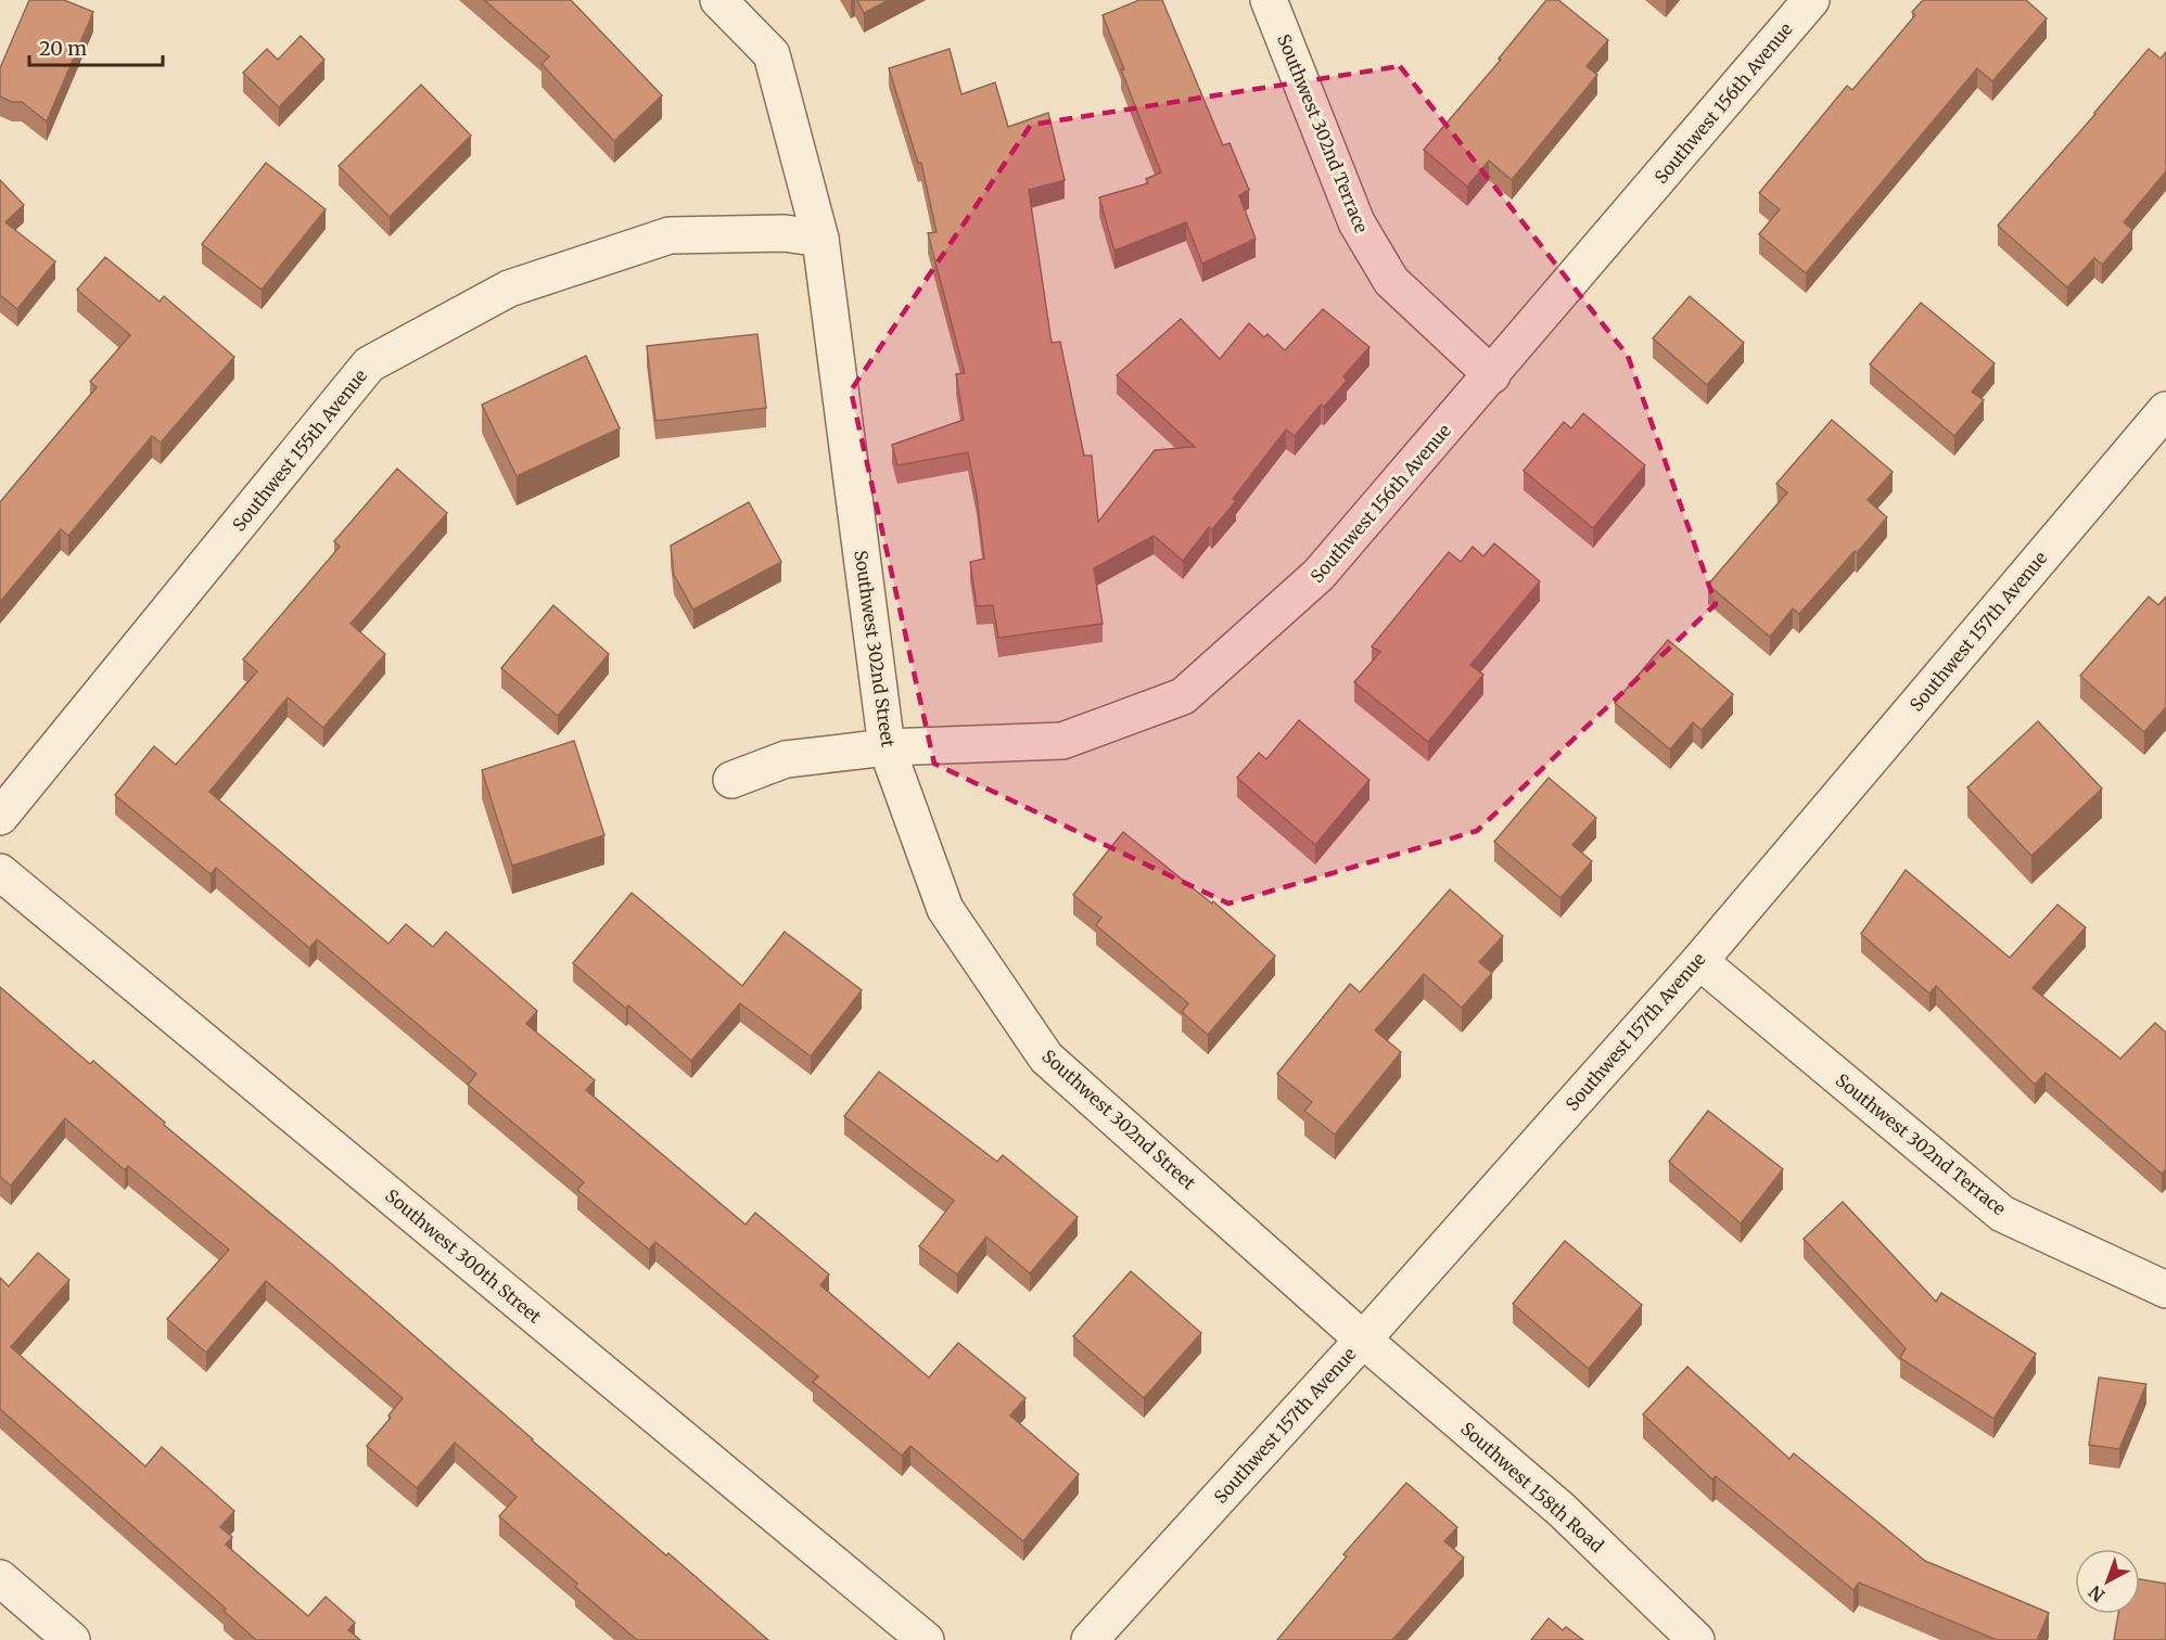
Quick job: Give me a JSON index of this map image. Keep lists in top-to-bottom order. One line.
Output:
{"streets":{"street":["Southwest 156th Avenue","Southwest 302nd Terrace","Southwest 155th Avenue","Southwest 157th Avenue","Southwest 302nd Street","Southwest 300th Street","Southwest 158th Road"]},"crossings":[["Southwest 156th Avenue","Southwest 302nd Terrace"],["Southwest 156th Avenue","Southwest 302nd Street"],["Southwest 302nd Terrace","Southwest 157th Avenue"],["Southwest 155th Avenue","Southwest 302nd Street"],["Southwest 157th Avenue","Southwest 302nd Street"],["Southwest 157th Avenue","Southwest 158th Road"],["Southwest 302nd Street","Southwest 158th Road"]],"scale_bar":"20 m","north":"bottom left"}
